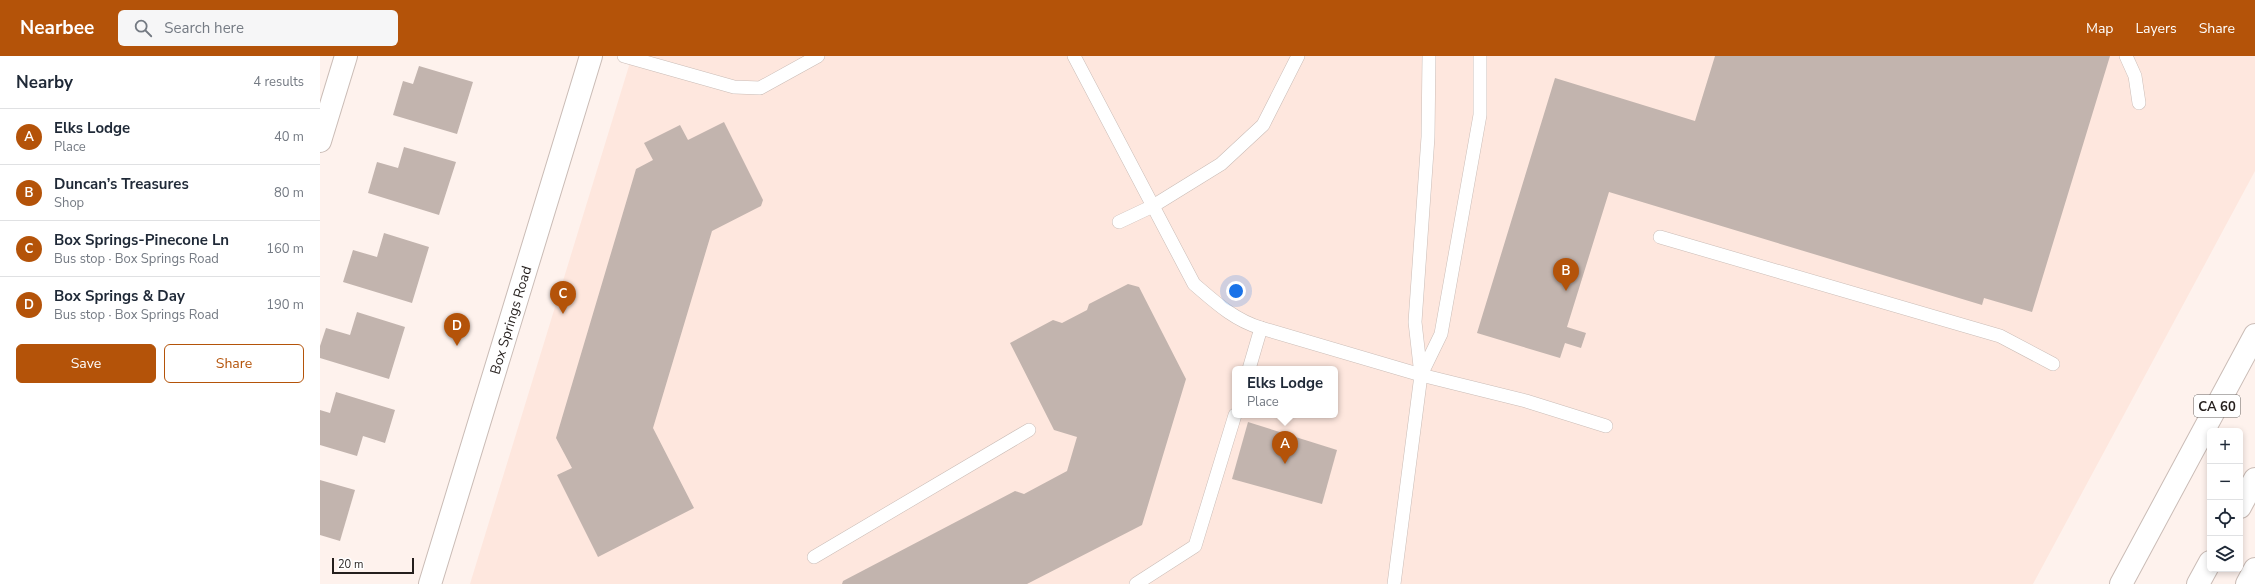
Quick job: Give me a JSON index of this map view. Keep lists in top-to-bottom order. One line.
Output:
{"streets":{"main road":["Box Springs Road","CA 60"]},"scale_bar":"20 m","page":{"header":"Nearbee","search":"Search here","nav":["Map","Layers","Share"],"heading":["Nearby","4 results"],"list":[{"mark":"A","name":"Elks Lodge","note":"Place","value":"40 m"},{"mark":"B","name":"Duncan’s Treasures","note":"Shop","value":"80 m"},{"mark":"C","name":"Box Springs-Pinecone Ln","note":"Bus stop · Box Springs Road","value":"160 m"},{"mark":"D","name":"Box Springs & Day","note":"Bus stop · Box Springs Road","value":"190 m"}],"pins":["B","C","D","A"],"buttons":["Save","Share"],"popup":["Elks Lodge","Place"],"map_buttons":["+","−"],"scale":"20 m"}}
